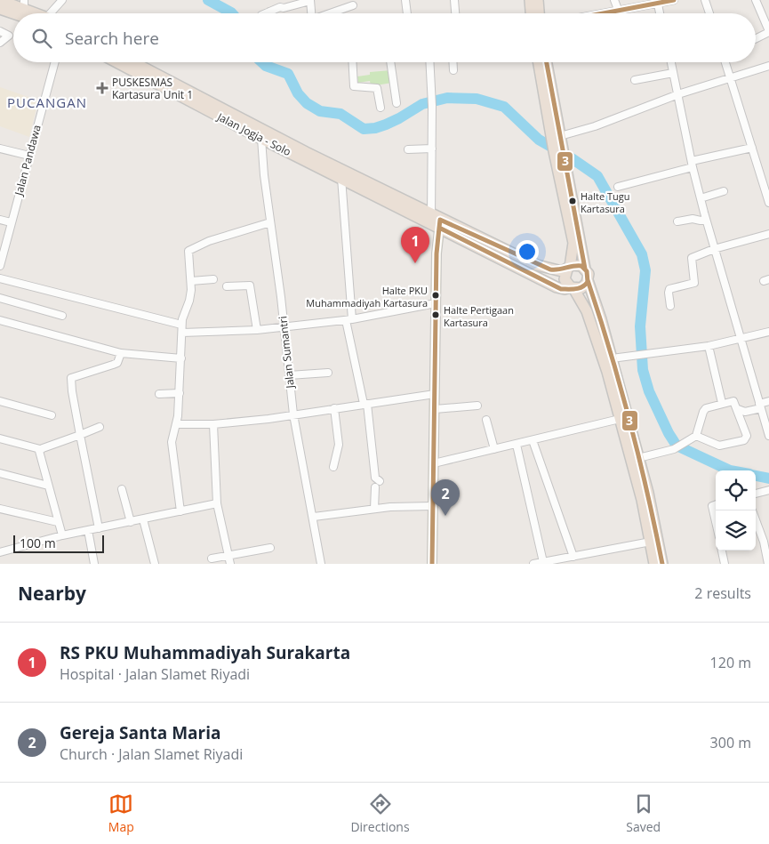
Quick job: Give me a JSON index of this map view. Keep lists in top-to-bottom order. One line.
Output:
{"streets":{"highway":["Jalan Jogja - Solo"],"street":["Jalan Pandawa","Jalan Sumantri"]},"crossings":[["Jalan Jogja - Solo","Jalan Sumantri"]],"districts":["PUCANGAN"],"places":{"health":["PUSKESMAS Kartasura Unit 1"],"other":["Halte Tugu Kartasura","Halte PKU Muhammadiyah Kartasura","Halte Pertigaan Kartasura"]},"lines":["transit line 3"],"scale_bar":"100 m","page":{"search":"Search here","pins":["1","2"],"scale":"100 m","heading":["Nearby","2 results"],"list":[{"mark":"1","name":"RS PKU Muhammadiyah Surakarta","note":"Hospital · Jalan Slamet Riyadi","value":"120 m"},{"mark":"2","name":"Gereja Santa Maria","note":"Church · Jalan Slamet Riyadi","value":"300 m"}],"nav":["Map","Directions","Saved"]}}
